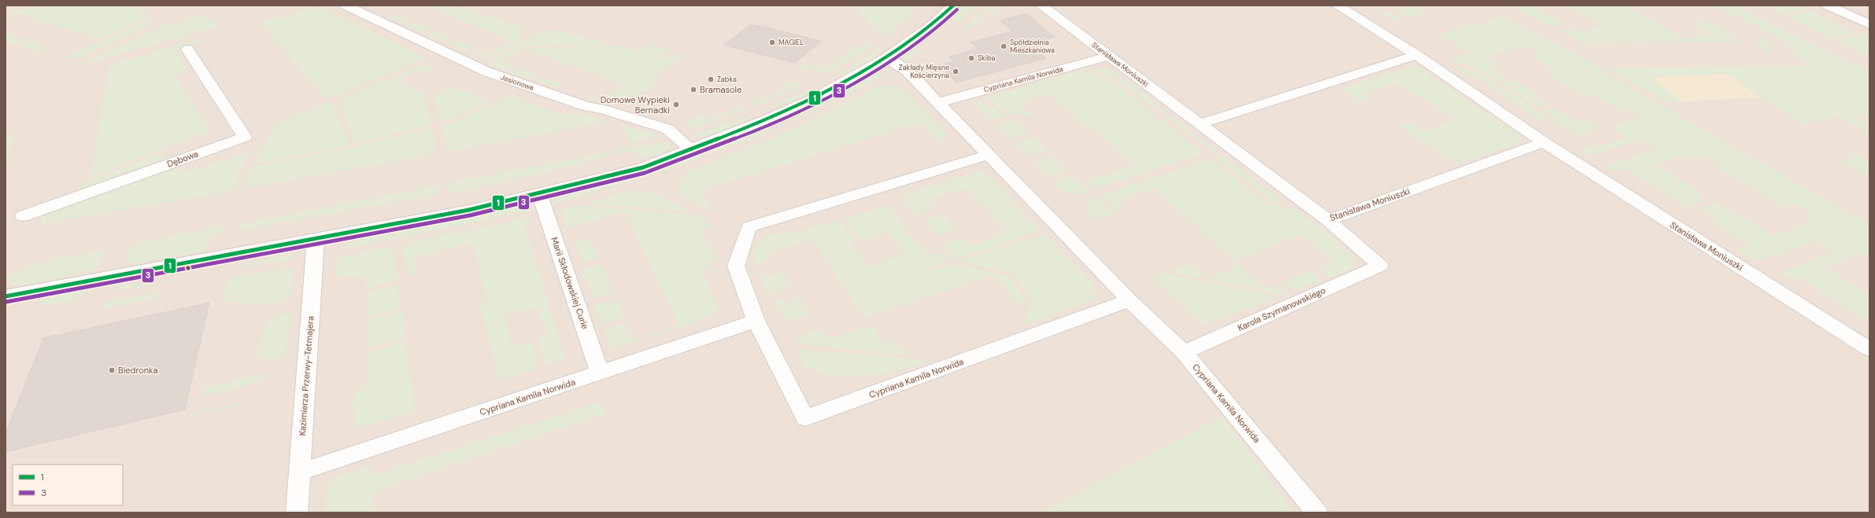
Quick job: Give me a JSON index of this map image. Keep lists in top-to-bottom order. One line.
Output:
{"streets":{"street":["Stanisława Moniuszki","Cypriana Kamila Norwida","Jesionowa","Dębowa","Marii Skłodowskiej Curie","Karola Szymanowskiego","Kazimierza Przerwy-Tetmajera"]},"crossings":[["Stanisława Moniuszki","Cypriana Kamila Norwida"],["Stanisława Moniuszki","Karola Szymanowskiego"],["Cypriana Kamila Norwida","Marii Skłodowskiej Curie"],["Cypriana Kamila Norwida","Karola Szymanowskiego"],["Cypriana Kamila Norwida","Kazimierza Przerwy-Tetmajera"]],"places":["MAGIEL","Spółdzielnia Mieszkaniowa","Skiba","Zakłady Mięsne Kościerzyna","Żabka","Bramasole","Domowe Wypieki Bernadki","Biedronka"],"lines":["transit line 1","transit line 3"],"legend":["1","3"]}
